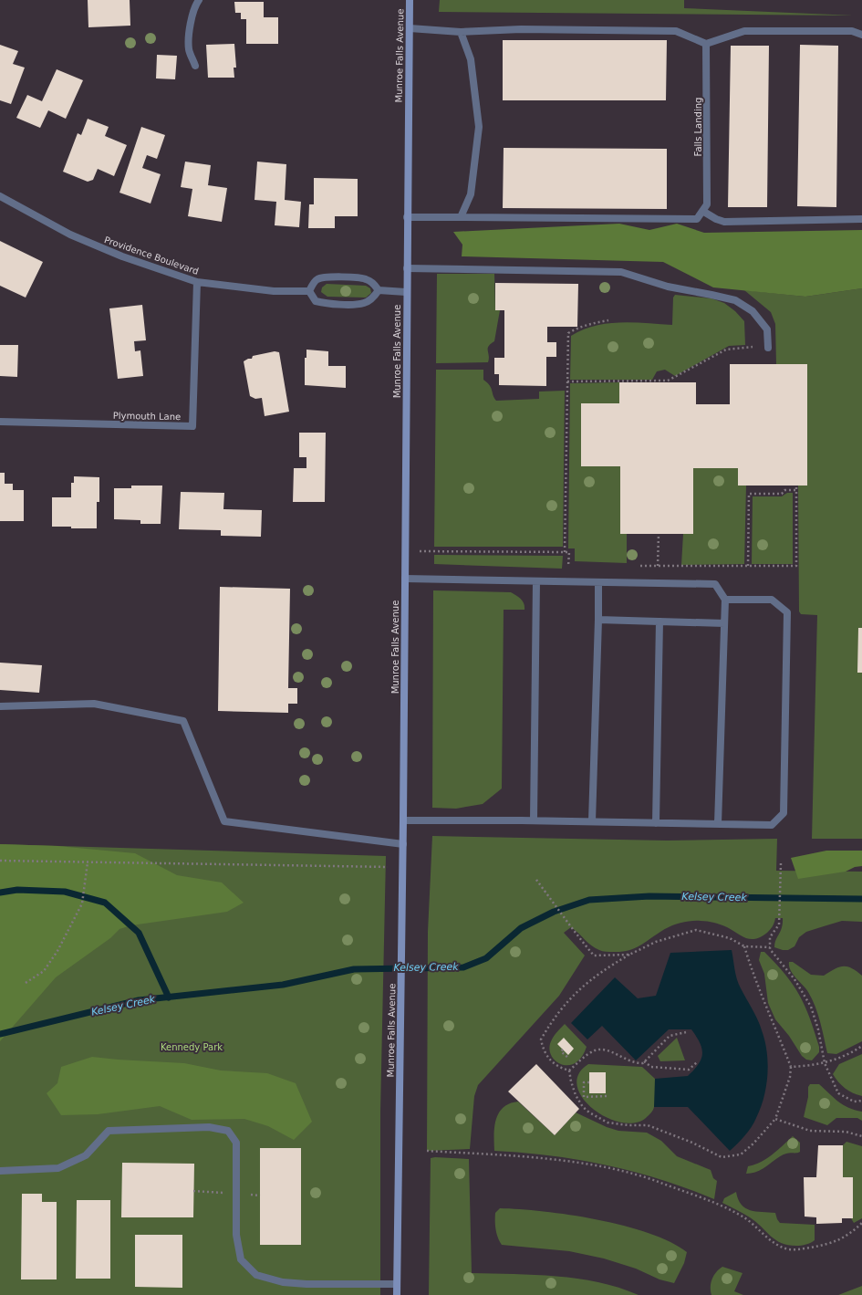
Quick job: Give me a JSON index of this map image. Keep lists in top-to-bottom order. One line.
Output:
{"streets":{"street":["Munroe Falls Avenue","Falls Landing","Providence Boulevard","Plymouth Lane"]},"crossings":[["Providence Boulevard","Plymouth Lane"]],"water":["Kelsey Creek"],"parks":["Kennedy Park"]}
